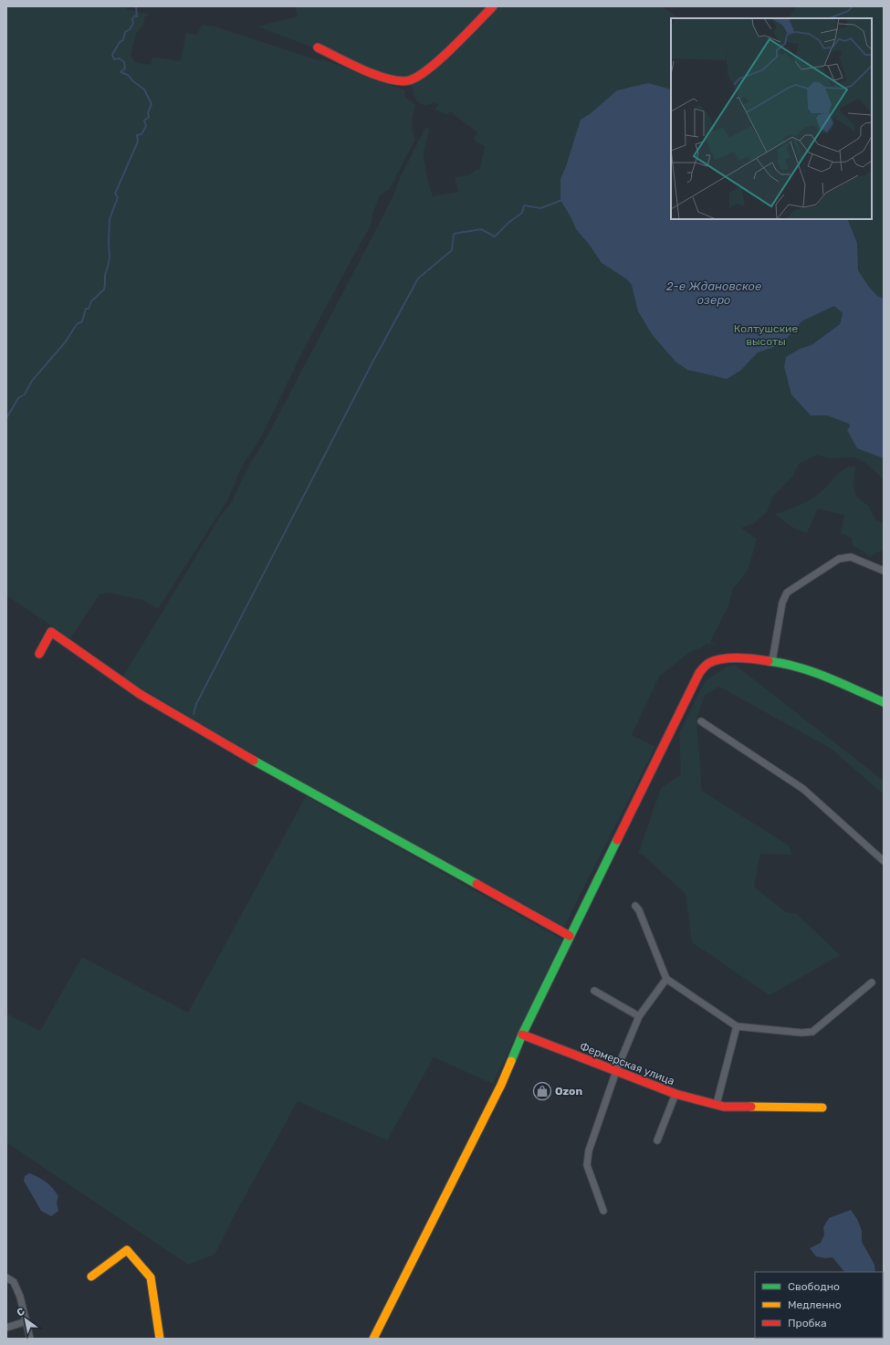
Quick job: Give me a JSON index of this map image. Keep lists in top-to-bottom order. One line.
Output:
{"streets":{"street":["Фермерская улица"]},"water":["2-е Ждановское озеро"],"parks":["Колтушские высоты"],"places":{"shop":["Ozon"]},"legend":["Свободно","Медленно","Пробка"],"north":"top left"}
